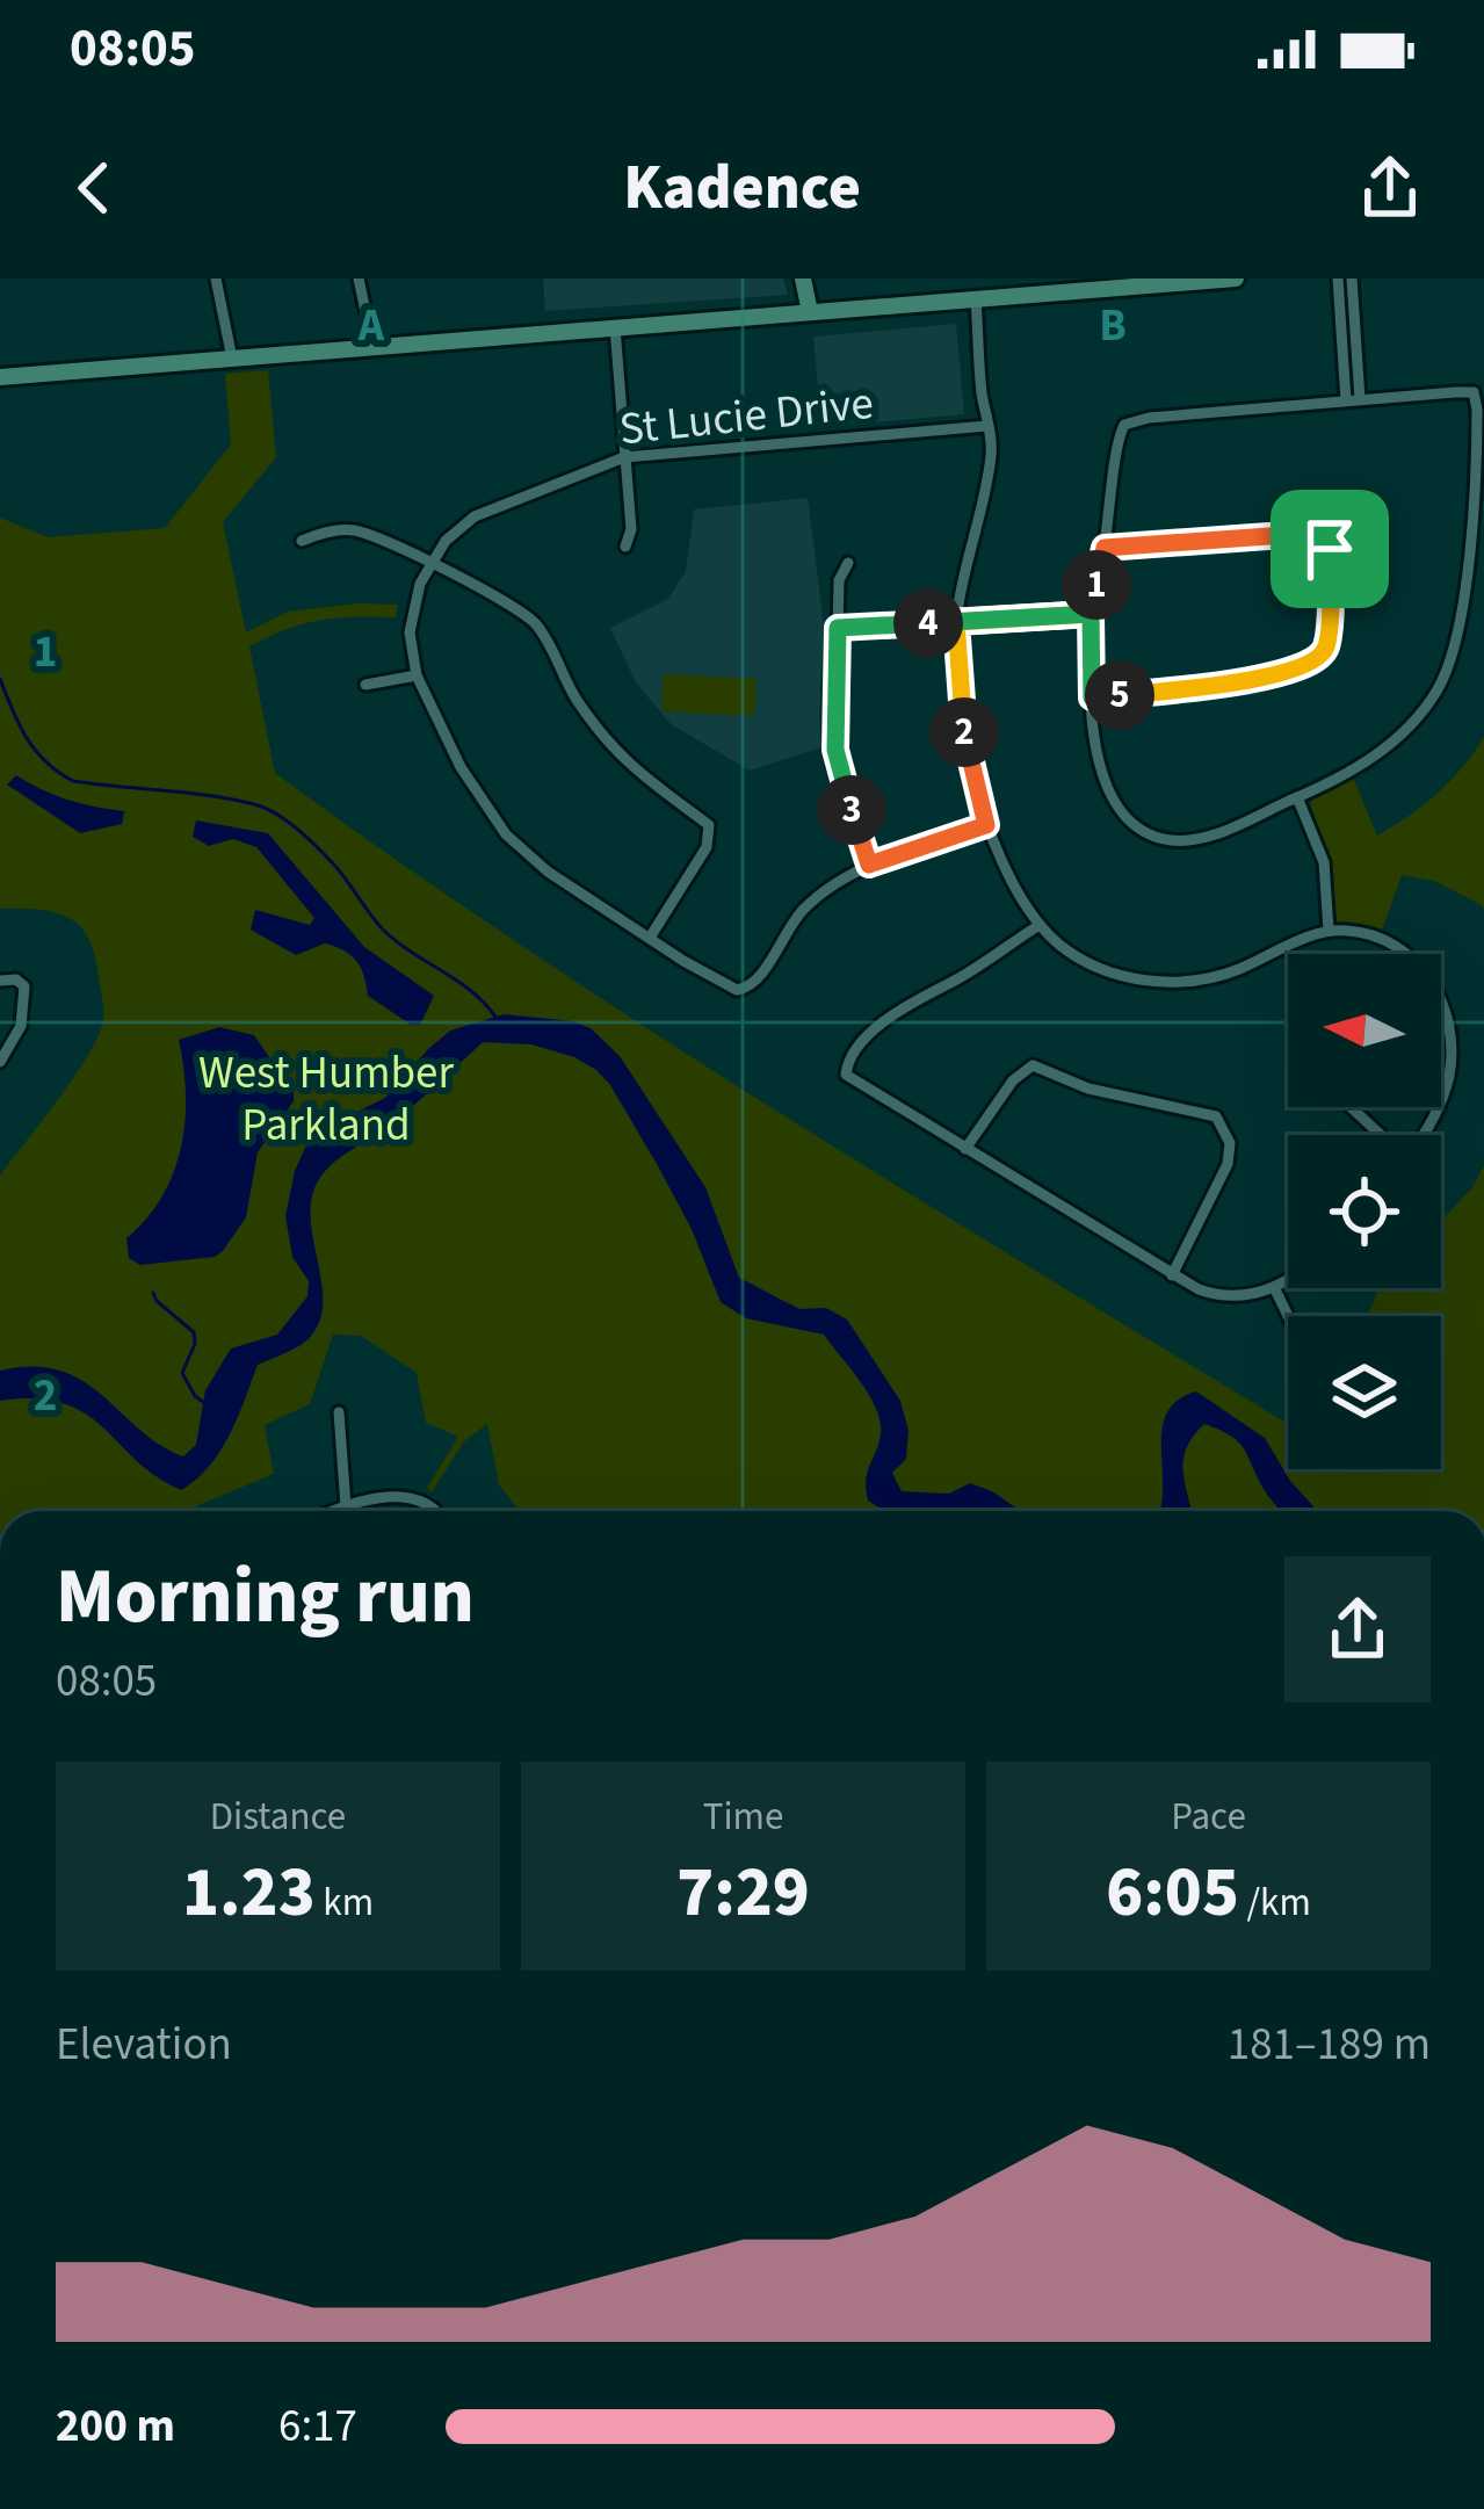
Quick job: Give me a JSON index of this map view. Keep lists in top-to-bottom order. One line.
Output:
{"streets":{"street":["St Lucie Drive"]},"parks":["West Humber Parkland"],"north":"left","page":{"status":"08:05","header":"Kadence","pins":["1","4","5","2","3"],"heading":["Morning run","08:05"],"stats":[["Distance","1.23 km"],["Time","7:29"],["Pace","6:05 /km"]],"chart":["Elevation","181–189 m"],"list":[{"name":"200 m","note":"6:17"}]},"grid":{"columns":["A","B"],"rows":["1","2"]}}
